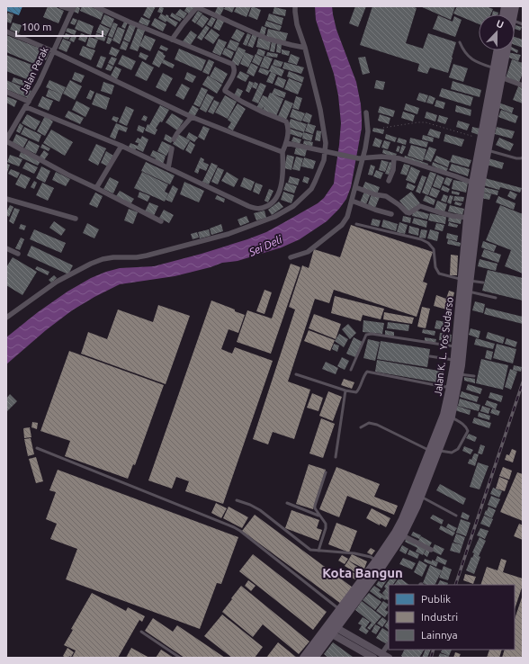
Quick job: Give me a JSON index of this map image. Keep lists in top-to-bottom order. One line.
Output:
{"streets":{"highway":["Jalan K. L. Yos Sudarso"],"street":["Jalan Perak"]},"districts":["Kota Bangun"],"water":["Sei Deli"],"legend":["Publik","Industri","Lainnya"],"scale_bar":"100 m","north":"top"}
